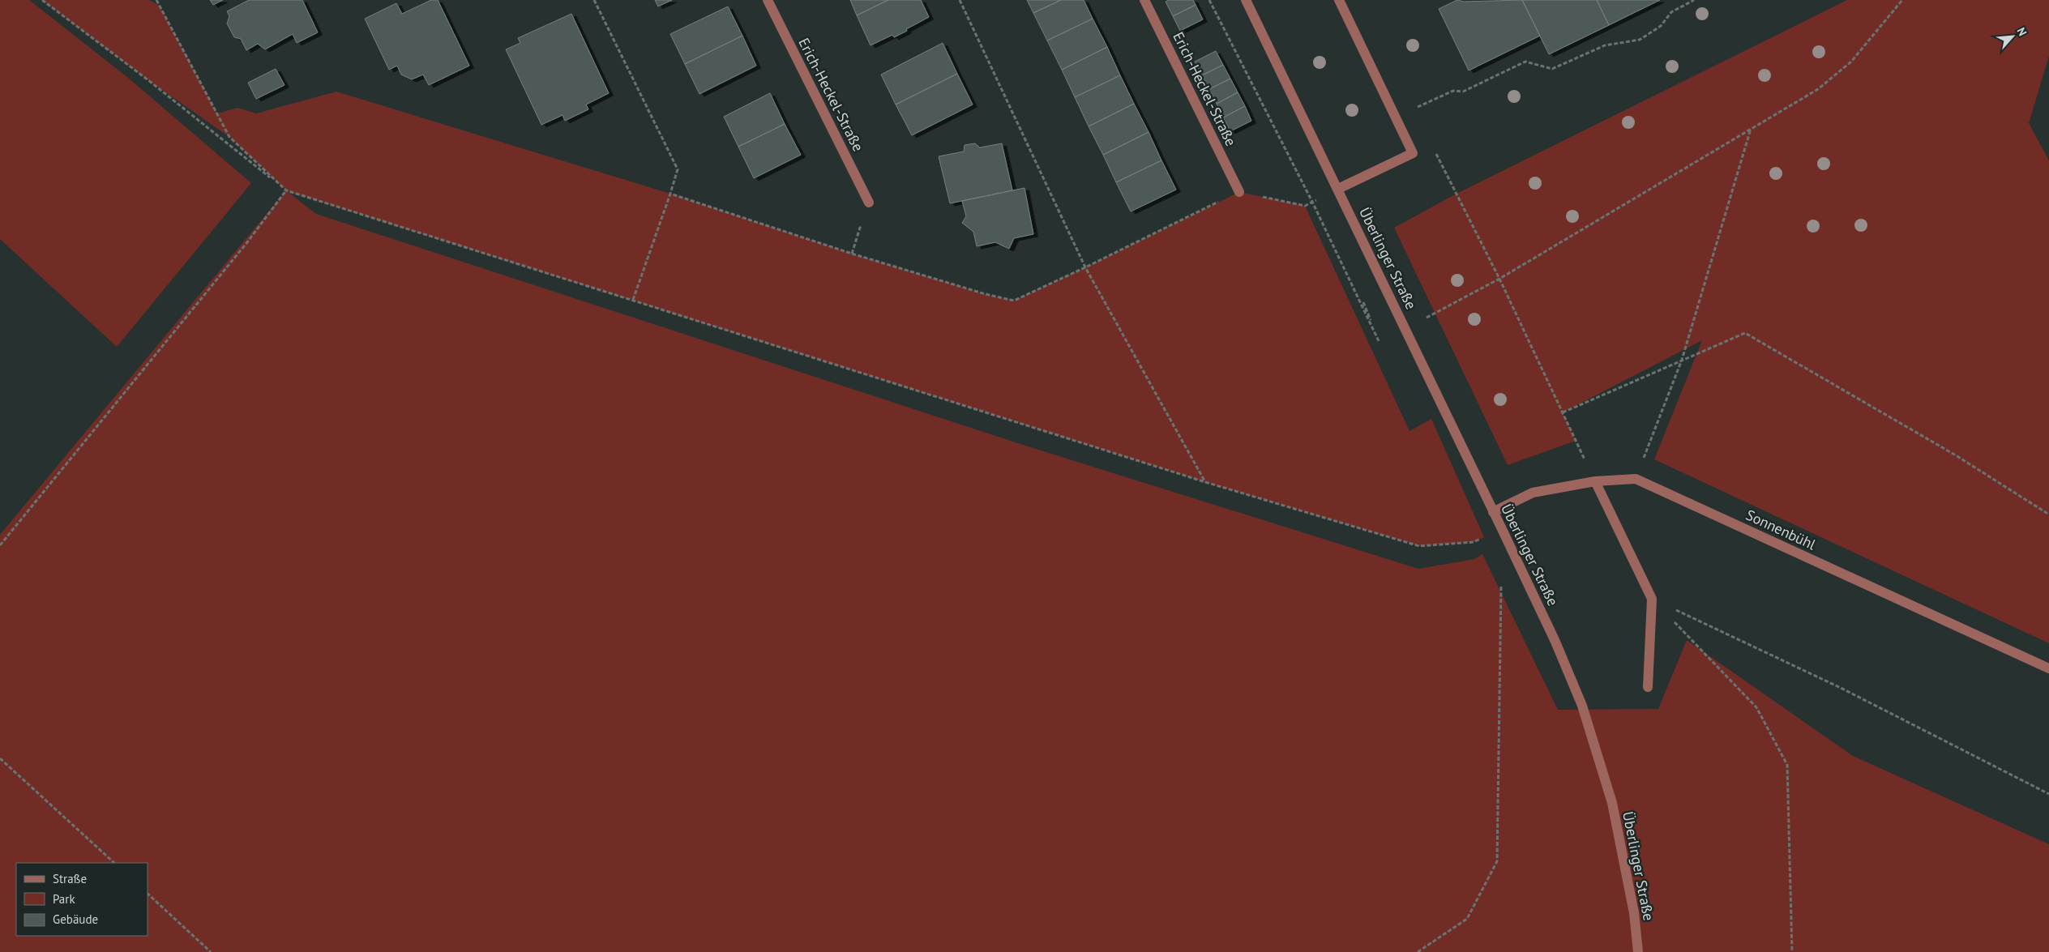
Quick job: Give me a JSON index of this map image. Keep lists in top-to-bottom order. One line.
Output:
{"streets":{"street":["Erich-Heckel-Straße","Überlinger Straße","Sonnenbühl"]},"crossings":[["Überlinger Straße","Sonnenbühl"]],"legend":["Straße","Park","Gebäude"],"north":"top right"}
